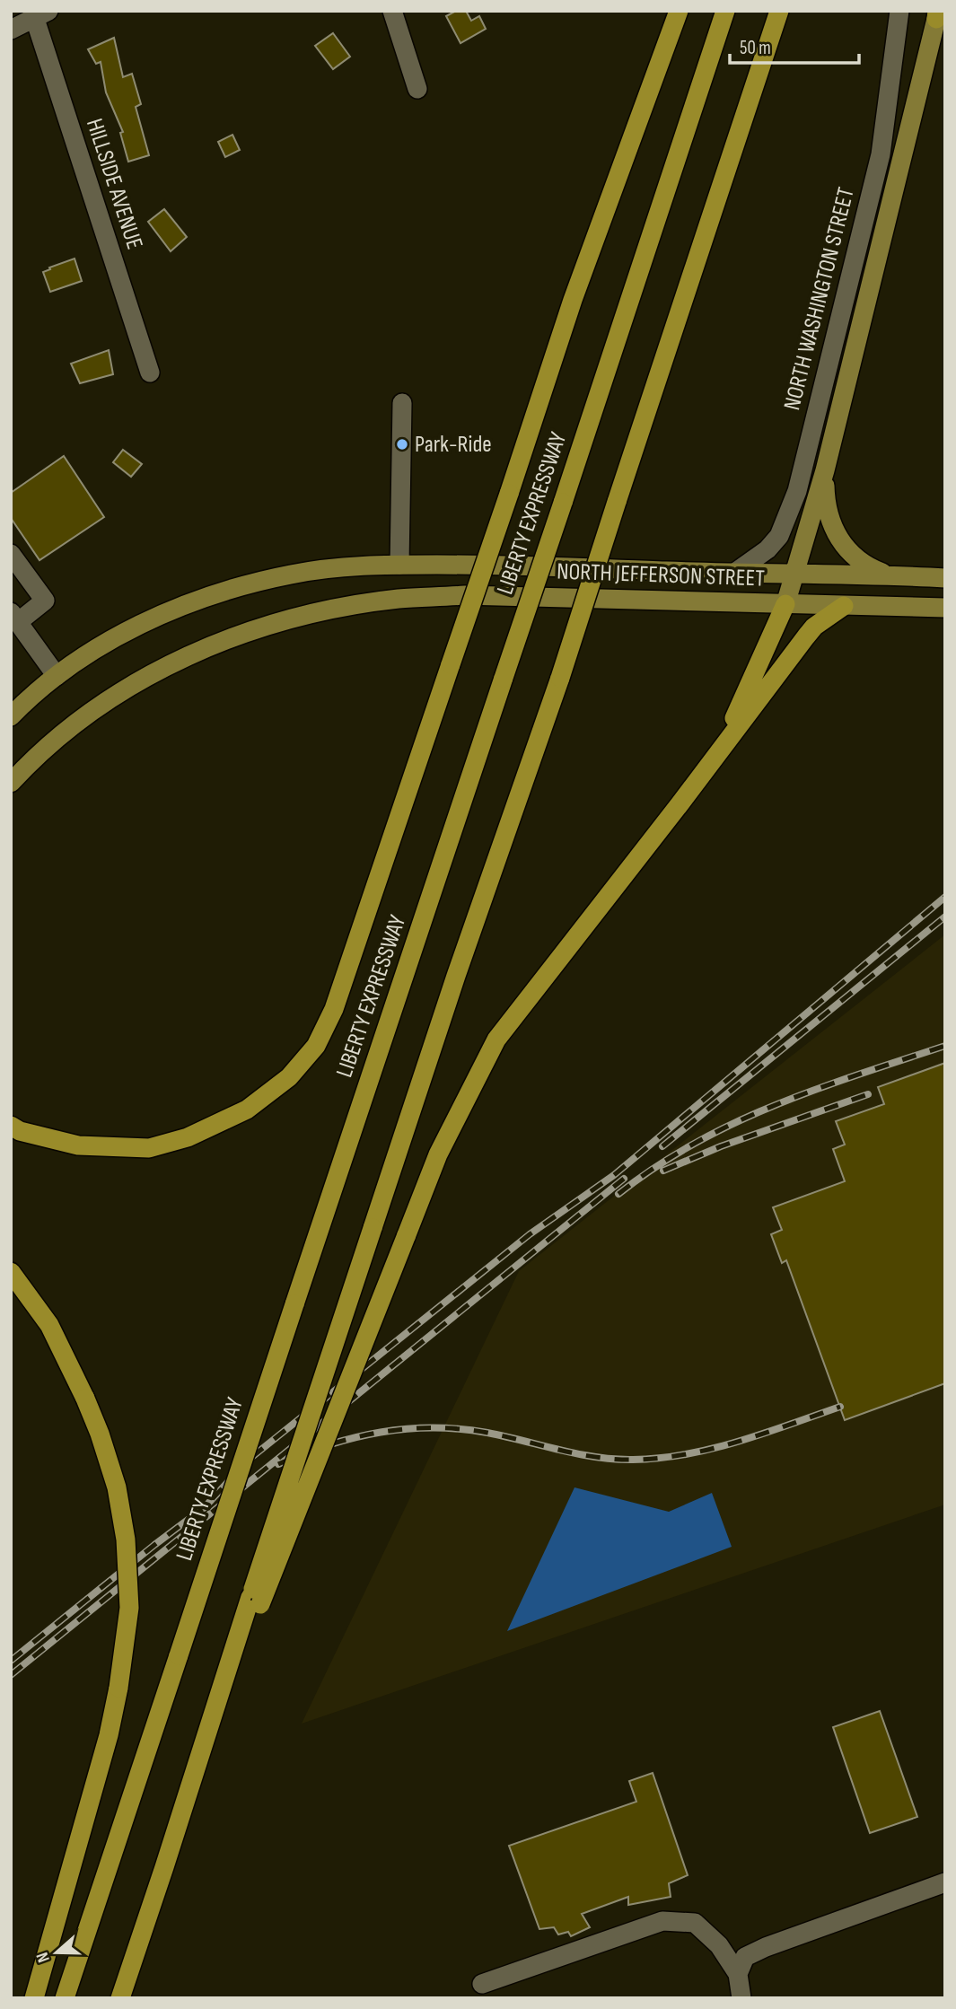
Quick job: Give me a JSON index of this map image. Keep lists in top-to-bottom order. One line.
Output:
{"streets":{"highway":["LIBERTY EXPRESSWAY"],"main road":["NORTH JEFFERSON STREET"],"street":["HILLSIDE AVENUE","NORTH WASHINGTON STREET"]},"crossings":[["NORTH WASHINGTON STREET","NORTH JEFFERSON STREET"]],"places":["Park-Ride"],"scale_bar":"50 m","north":"left"}
